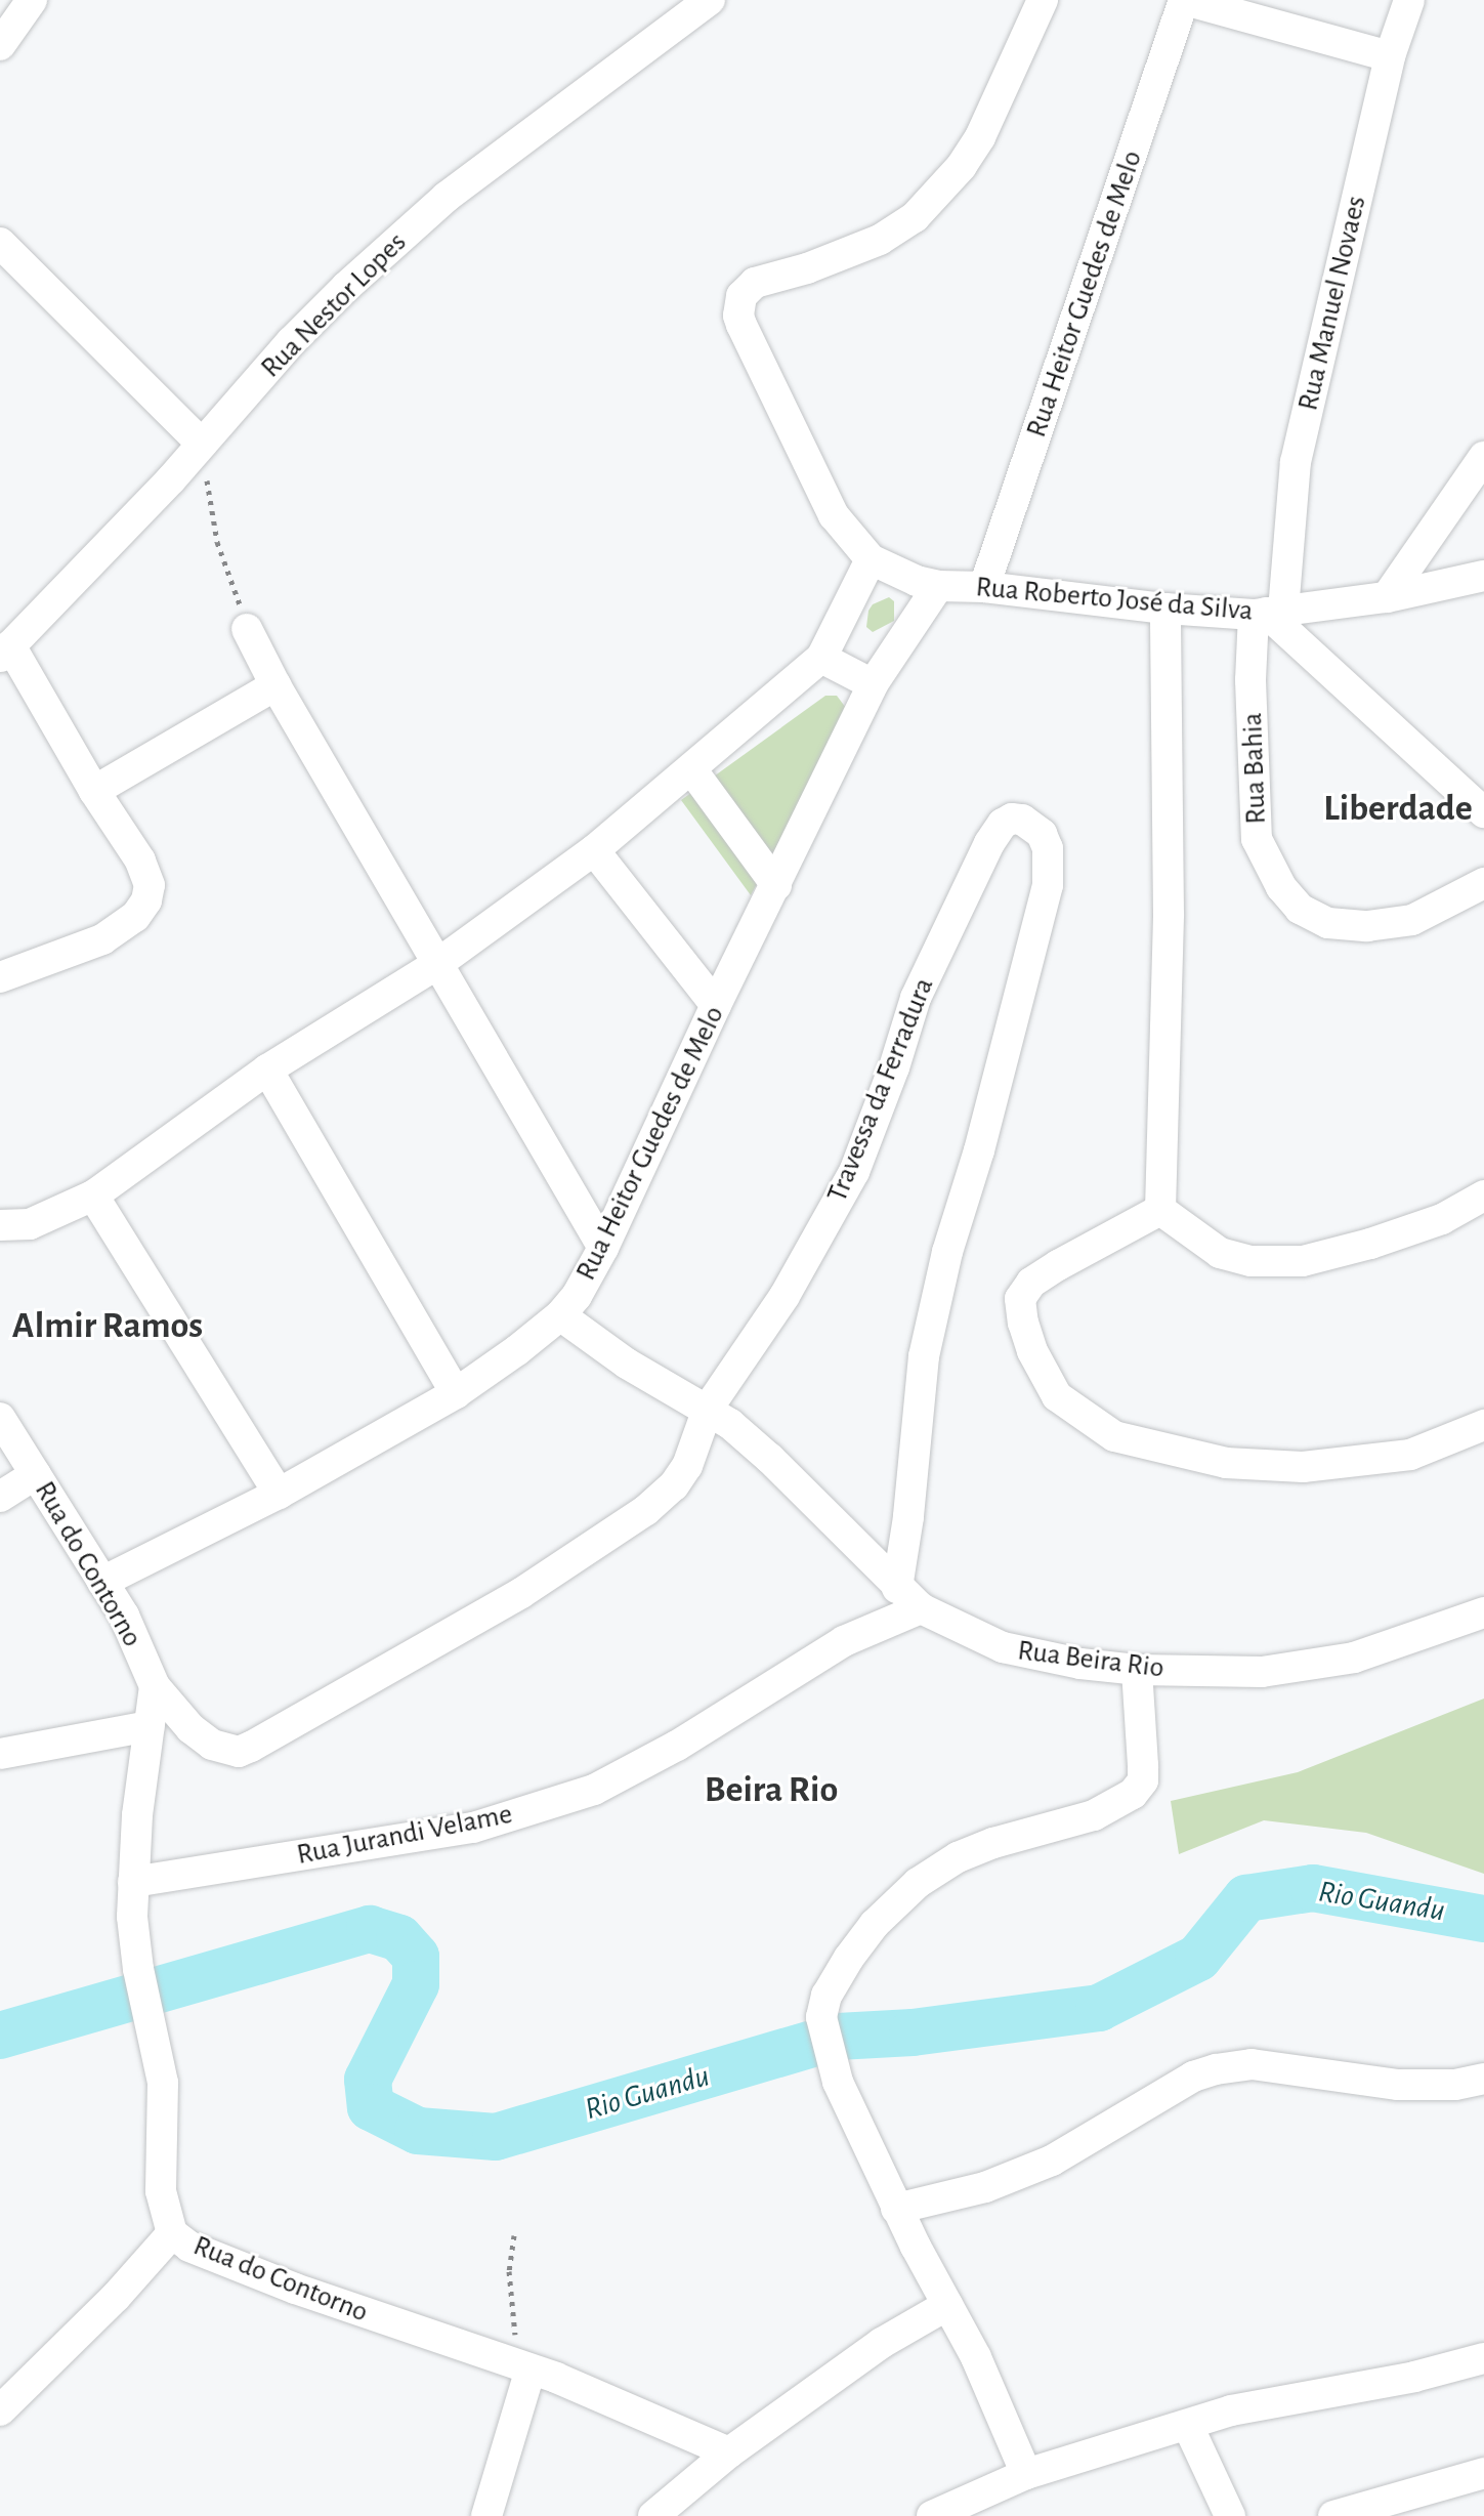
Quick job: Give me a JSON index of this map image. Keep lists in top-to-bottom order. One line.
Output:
{"streets":{"street":["Rua Heitor Guedes de Melo","Rua Manuel Novaes","Rua Nestor Lopes","Rua Roberto José da Silva","Rua Bahia","Travessa da Ferradura","Rua do Contorno","Rua Beira Rio","Rua Jurandi Velame"]},"crossings":[["Rua Heitor Guedes de Melo","Rua Roberto José da Silva"],["Rua Heitor Guedes de Melo","Rua do Contorno"],["Rua Heitor Guedes de Melo","Rua Beira Rio"],["Rua Manuel Novaes","Rua Roberto José da Silva"],["Rua Manuel Novaes","Rua Bahia"],["Rua Roberto José da Silva","Rua Bahia"],["Travessa da Ferradura","Rua do Contorno"],["Travessa da Ferradura","Rua Beira Rio"],["Rua do Contorno","Rua Jurandi Velame"],["Rua Beira Rio","Rua Jurandi Velame"]],"districts":["Liberdade","Almir Ramos","Beira Rio"],"water":["Rio Guandu"]}
